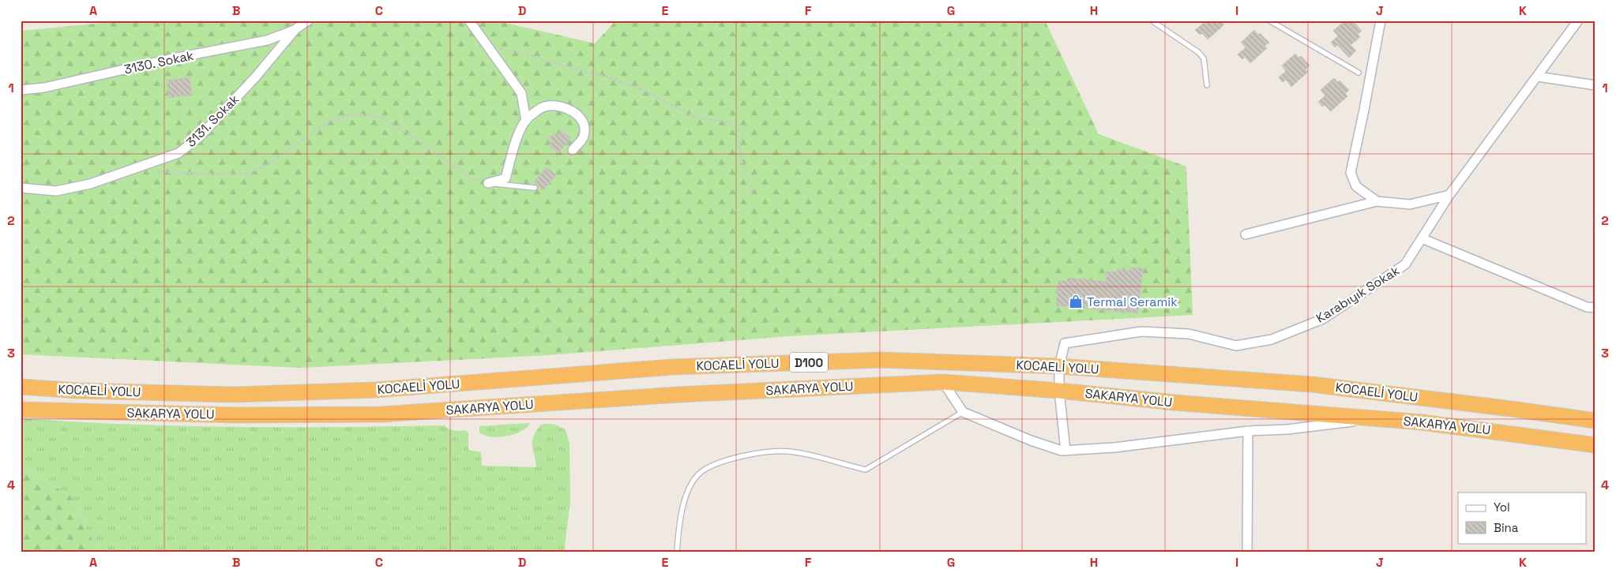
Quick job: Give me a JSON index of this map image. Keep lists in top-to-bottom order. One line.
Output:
{"streets":{"highway":["D100","KOCAELİ YOLU","SAKARYA YOLU"],"street":["3130. Sokak","3131. Sokak","Karabıyık Sokak"]},"crossings":[["3130. Sokak","3131. Sokak"],["Karabıyık Sokak","KOCAELİ YOLU"]],"places":{"shop":["Termal Seramik"]},"legend":["Yol","Bina"],"grid":{"columns":["A","B","C","D","E","F","G","H","I","J","K"],"rows":["1","2","3","4"]}}
